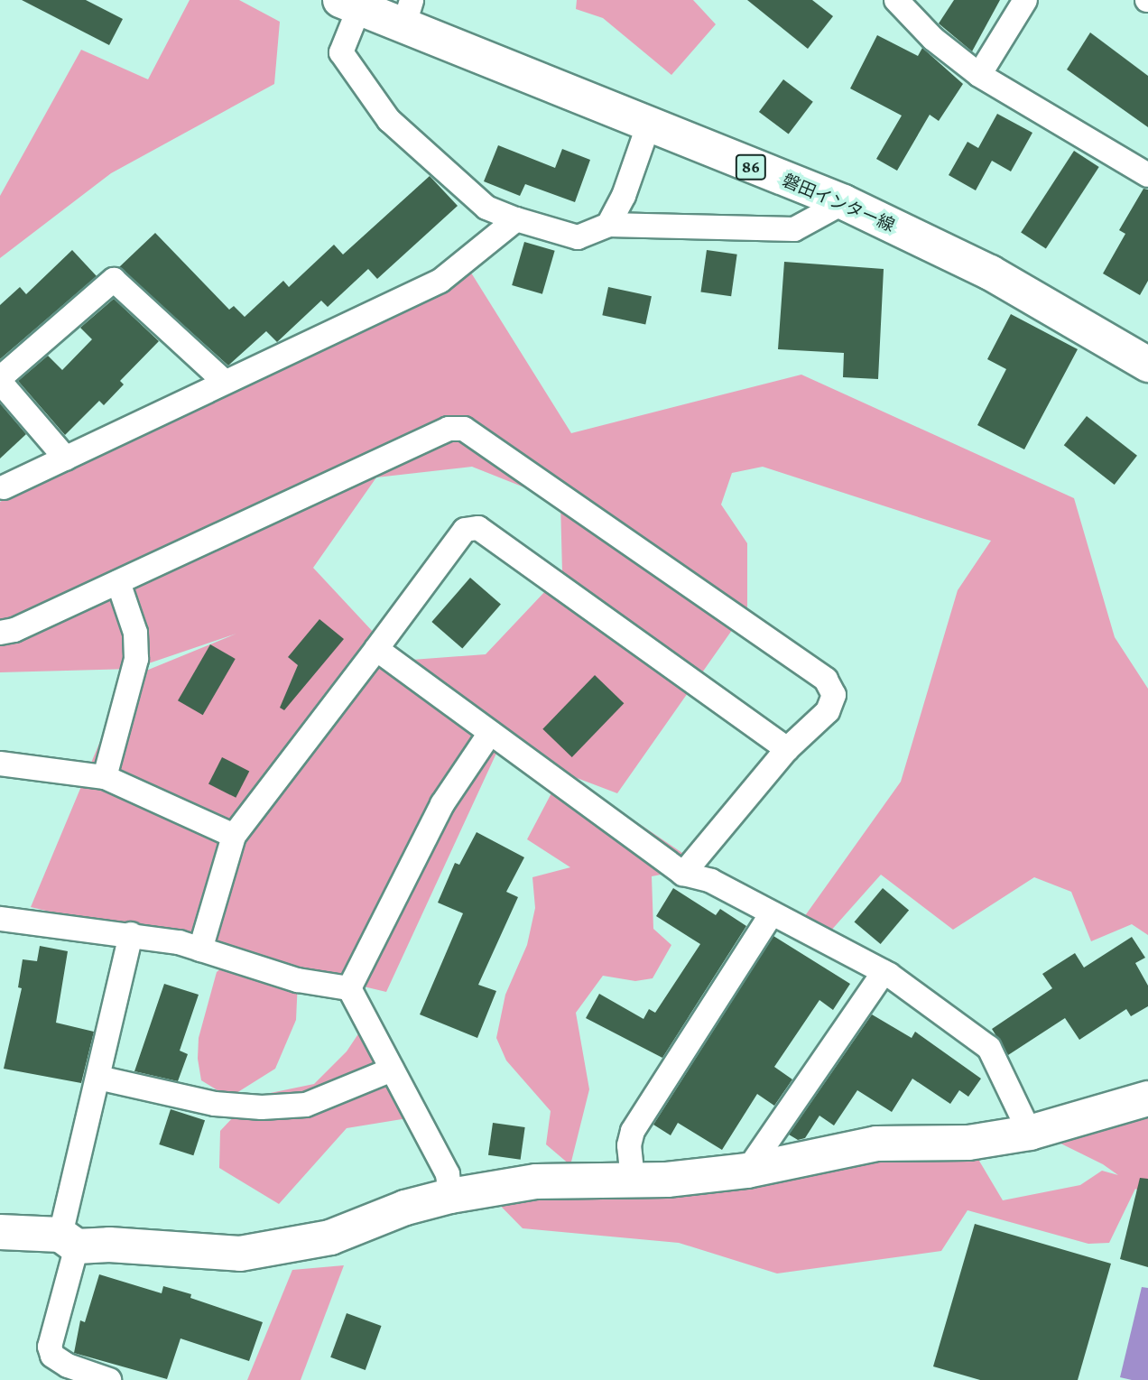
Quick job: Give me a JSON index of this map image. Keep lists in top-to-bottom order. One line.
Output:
{"streets":{"street":["86","磐田インター線"]}}
